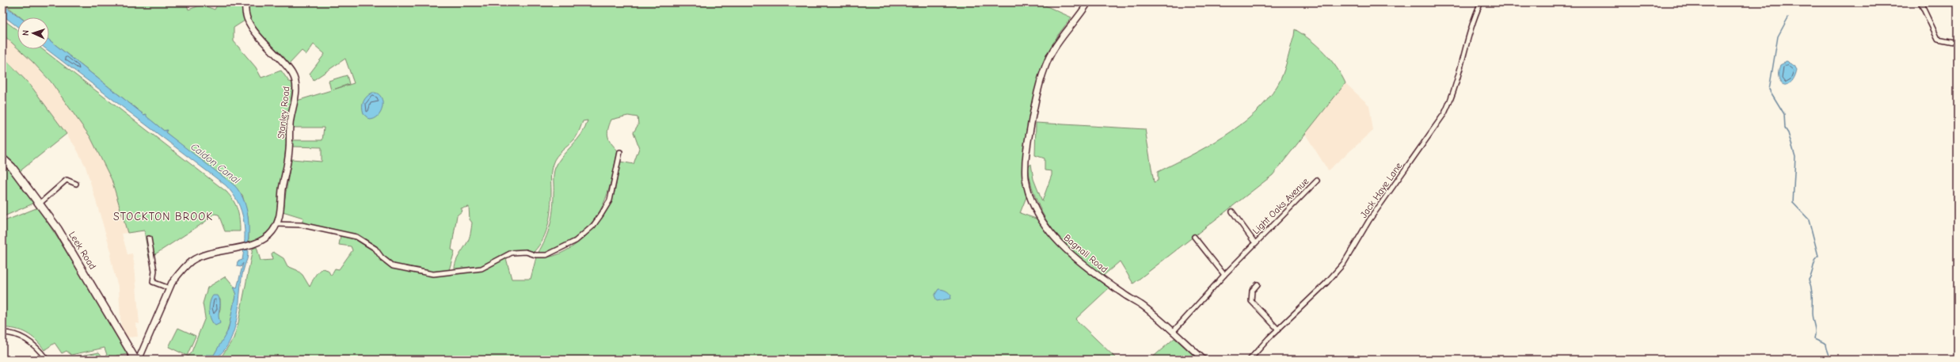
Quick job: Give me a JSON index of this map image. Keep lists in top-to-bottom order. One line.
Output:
{"streets":{"highway":["Leek Road"],"street":["Stanley Road","Jack Haye Lane","Light Oaks Avenue","Bagnall Road"]},"crossings":[["Light Oaks Avenue","Bagnall Road"]],"districts":["STOCKTON BROOK"],"water":["Caldon Canal"],"north":"left"}
